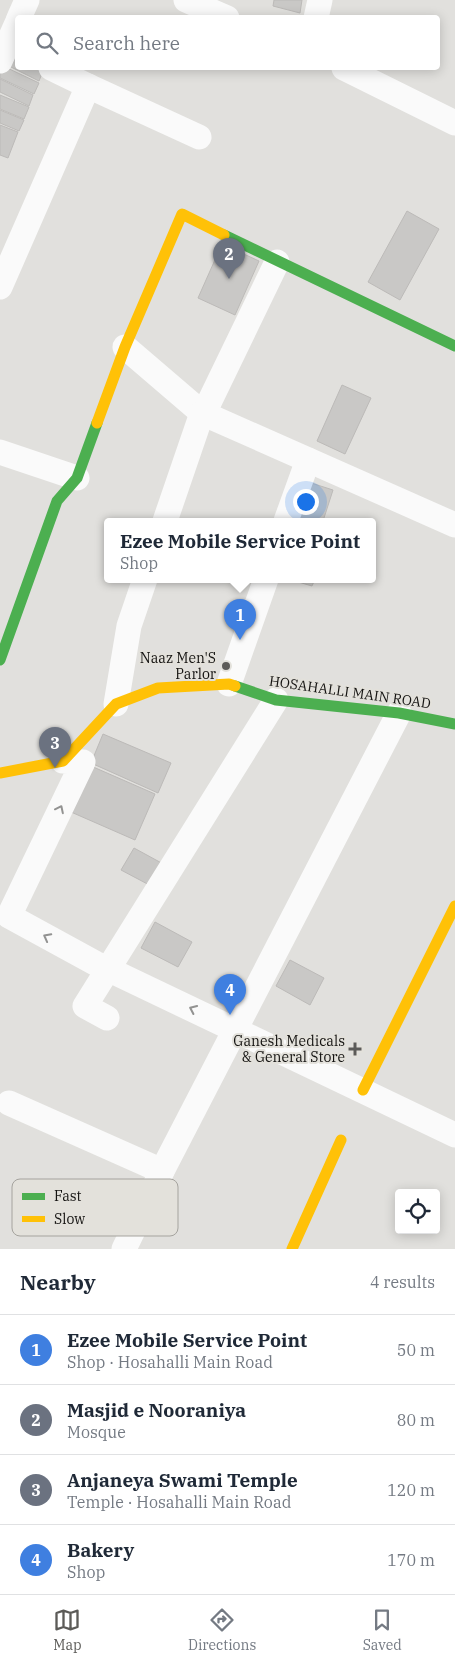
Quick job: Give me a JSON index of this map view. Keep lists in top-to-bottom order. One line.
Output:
{"streets":{"street":["HOSAHALLI MAIN ROAD"]},"places":{"other":["Naaz Men'S Parlor"],"health":["Ganesh Medicals & General Store"]},"legend":["Fast","Slow"],"page":{"search":"Search here","pins":["2","1","3","4"],"popup":["Ezee Mobile Service Point","Shop"],"heading":["Nearby","4 results"],"list":[{"mark":"1","name":"Ezee Mobile Service Point","note":"Shop · Hosahalli Main Road","value":"50 m"},{"mark":"2","name":"Masjid e Nooraniya","note":"Mosque","value":"80 m"},{"mark":"3","name":"Anjaneya Swami Temple","note":"Temple · Hosahalli Main Road","value":"120 m"},{"mark":"4","name":"Bakery","note":"Shop","value":"170 m"}],"nav":["Map","Directions","Saved"]}}
